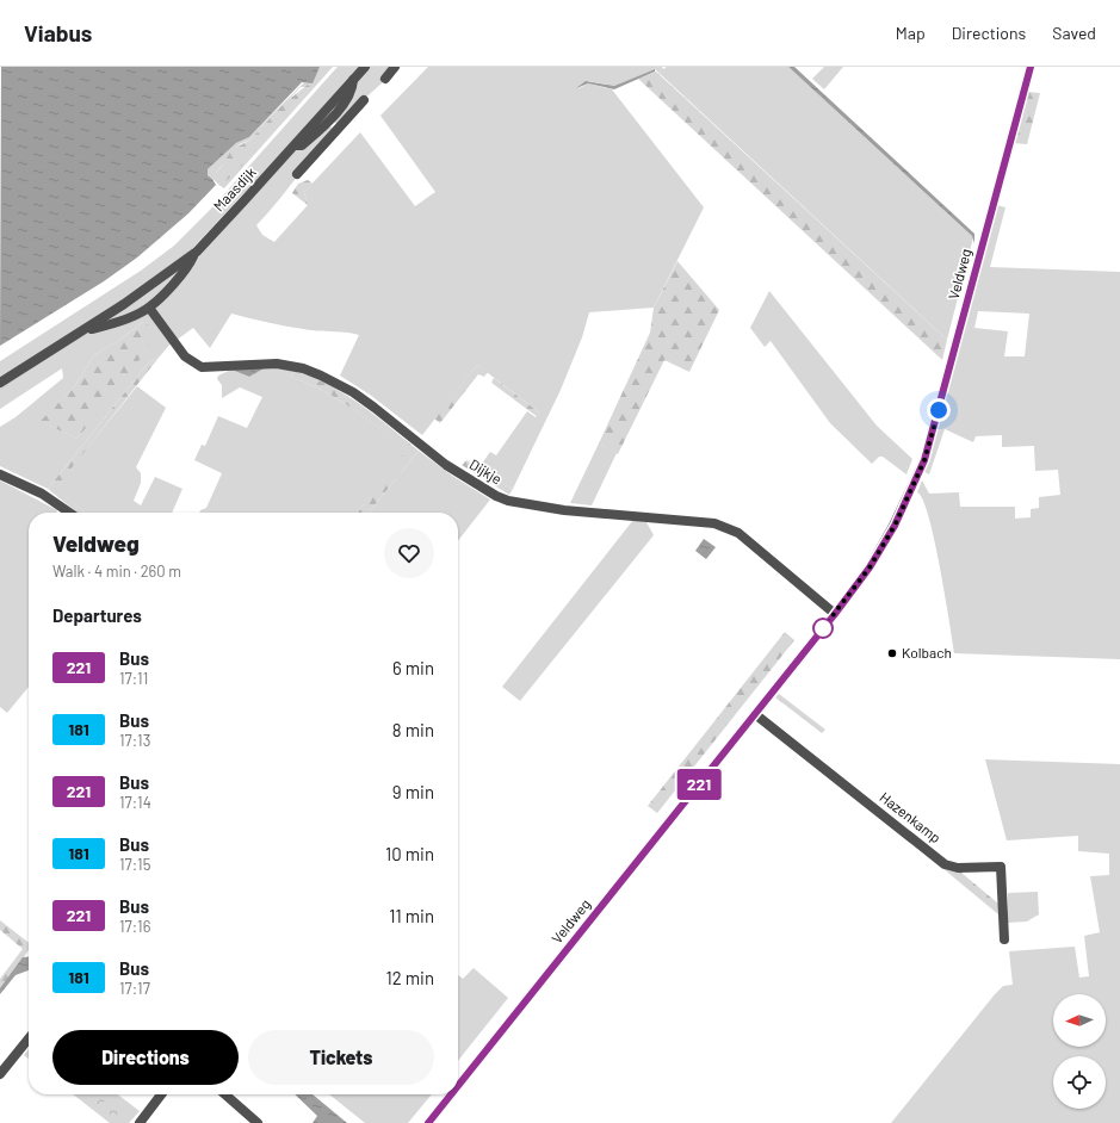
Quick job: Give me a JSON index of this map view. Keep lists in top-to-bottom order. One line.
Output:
{"streets":{"street":["Maasdijk","Veldweg","Dijkje","Hazenkamp"]},"crossings":[["Maasdijk","Dijkje"],["Veldweg","Dijkje"],["Veldweg","Hazenkamp"]],"places":["Kolbach"],"lines":["bus line 221"],"north":"left","page":{"header":"Viabus","nav":["Map","Directions","Saved"],"on_map":"221","heading":[["Veldweg","Walk · 4 min · 260 m"],"Departures"],"list":[{"mark":"221","name":"Bus","note":"17:11","value":"6 min"},{"mark":"181","name":"Bus","note":"17:13","value":"8 min"},{"mark":"221","name":"Bus","note":"17:14","value":"9 min"},{"mark":"181","name":"Bus","note":"17:15","value":"10 min"},{"mark":"221","name":"Bus","note":"17:16","value":"11 min"},{"mark":"181","name":"Bus","note":"17:17","value":"12 min"}],"buttons":["Directions","Tickets"]}}
